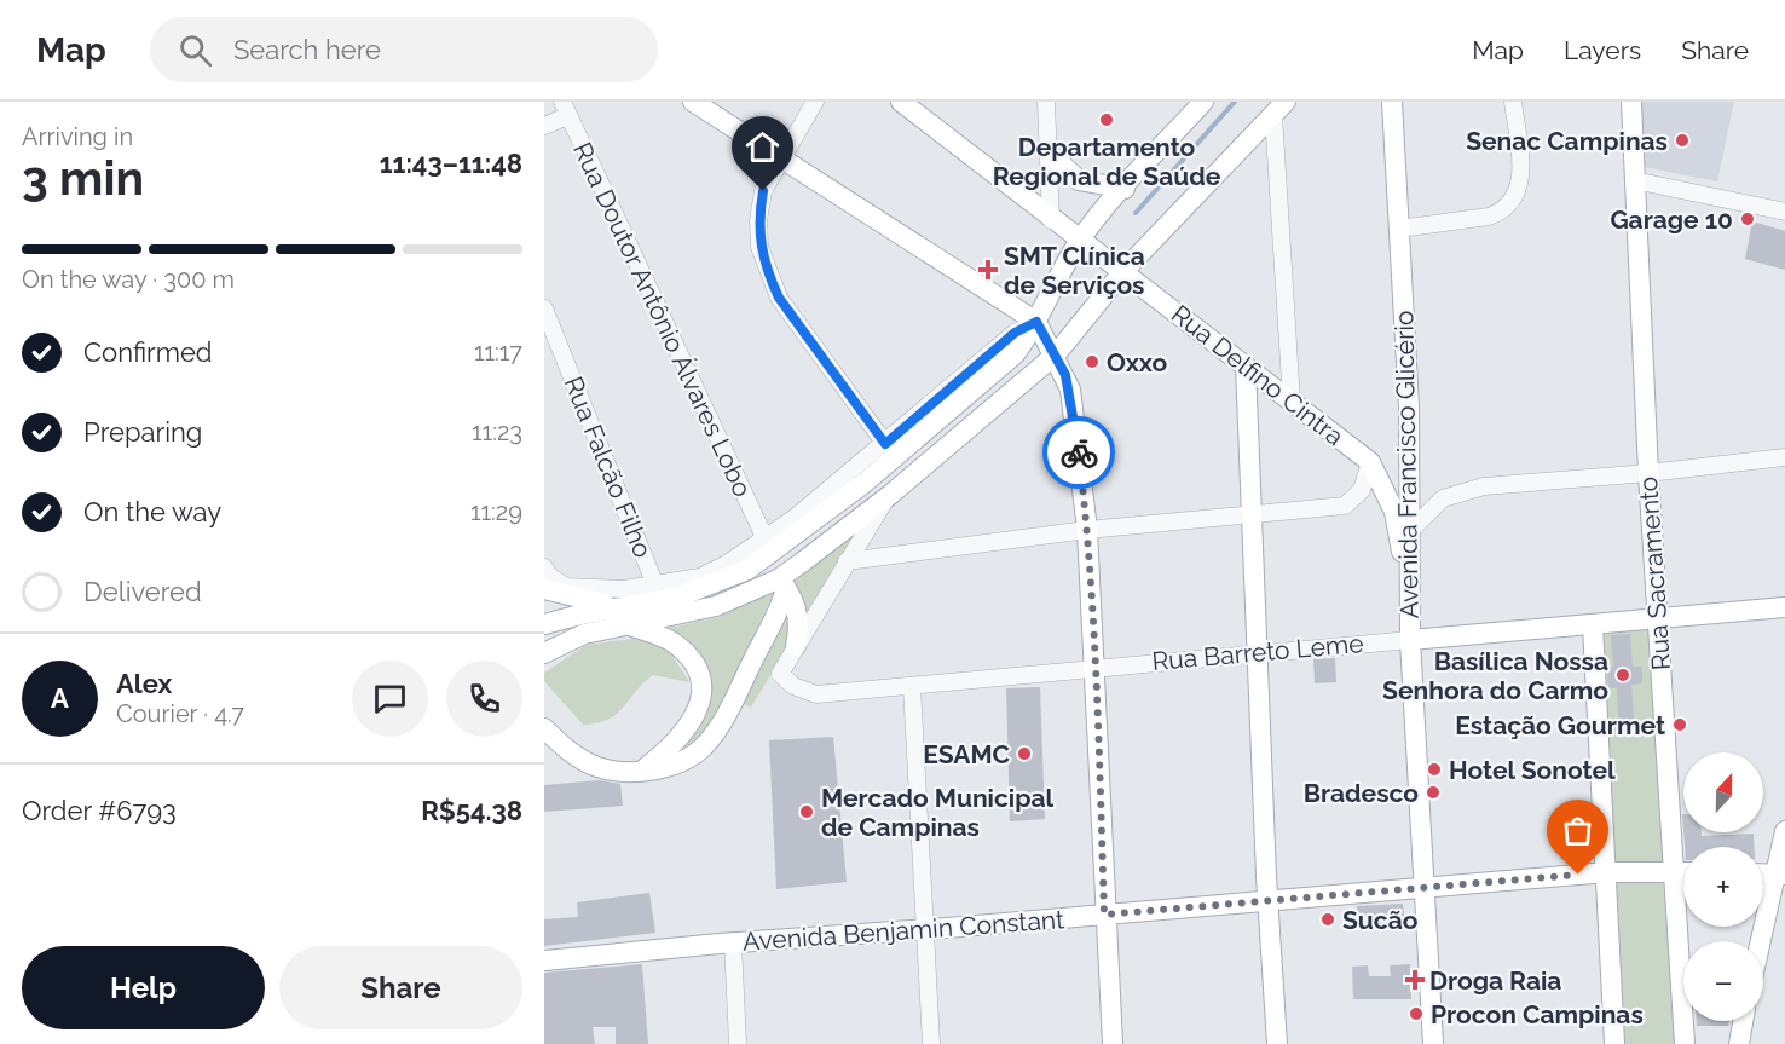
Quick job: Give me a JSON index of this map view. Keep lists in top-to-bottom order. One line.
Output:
{"streets":{"main road":["Rua Delfino Cintra","Avenida Francisco Glicério","Rua Sacramento","Rua Barreto Leme","Avenida Benjamin Constant"],"street":["Rua Doutor Antônio Álvares Lobo","Rua Falcão Filho"]},"crossings":[["Rua Delfino Cintra","Avenida Francisco Glicério"],["Avenida Francisco Glicério","Rua Barreto Leme"],["Avenida Francisco Glicério","Avenida Benjamin Constant"],["Rua Sacramento","Rua Barreto Leme"],["Rua Sacramento","Avenida Benjamin Constant"]],"places":{"other":["Departamento Regional de Saúde","Senac Campinas","Garage 10","Oxxo","Basílica Nossa Senhora do Carmo","Estação Gourmet","ESAMC","Hotel Sonotel","Bradesco","Mercado Municipal de Campinas","Sucão","Procon Campinas"],"health":["SMT Clínica de Serviços","Droga Raia"]},"north":"top","page":{"header":"Map","search":"Search here","nav":["Map","Layers","Share"],"heading":["3 min","Arriving in","11:43–11:48"],"panel":["Alex","Courier · 4.7","Order #6793","R$54.38"],"bar":"On the way · 300 m","list":[["Confirmed","11:17"],["Preparing","11:23"],["On the way","11:29"],"Delivered"],"round":"A","map_buttons":["+","−"],"buttons":["Help","Share"]}}
